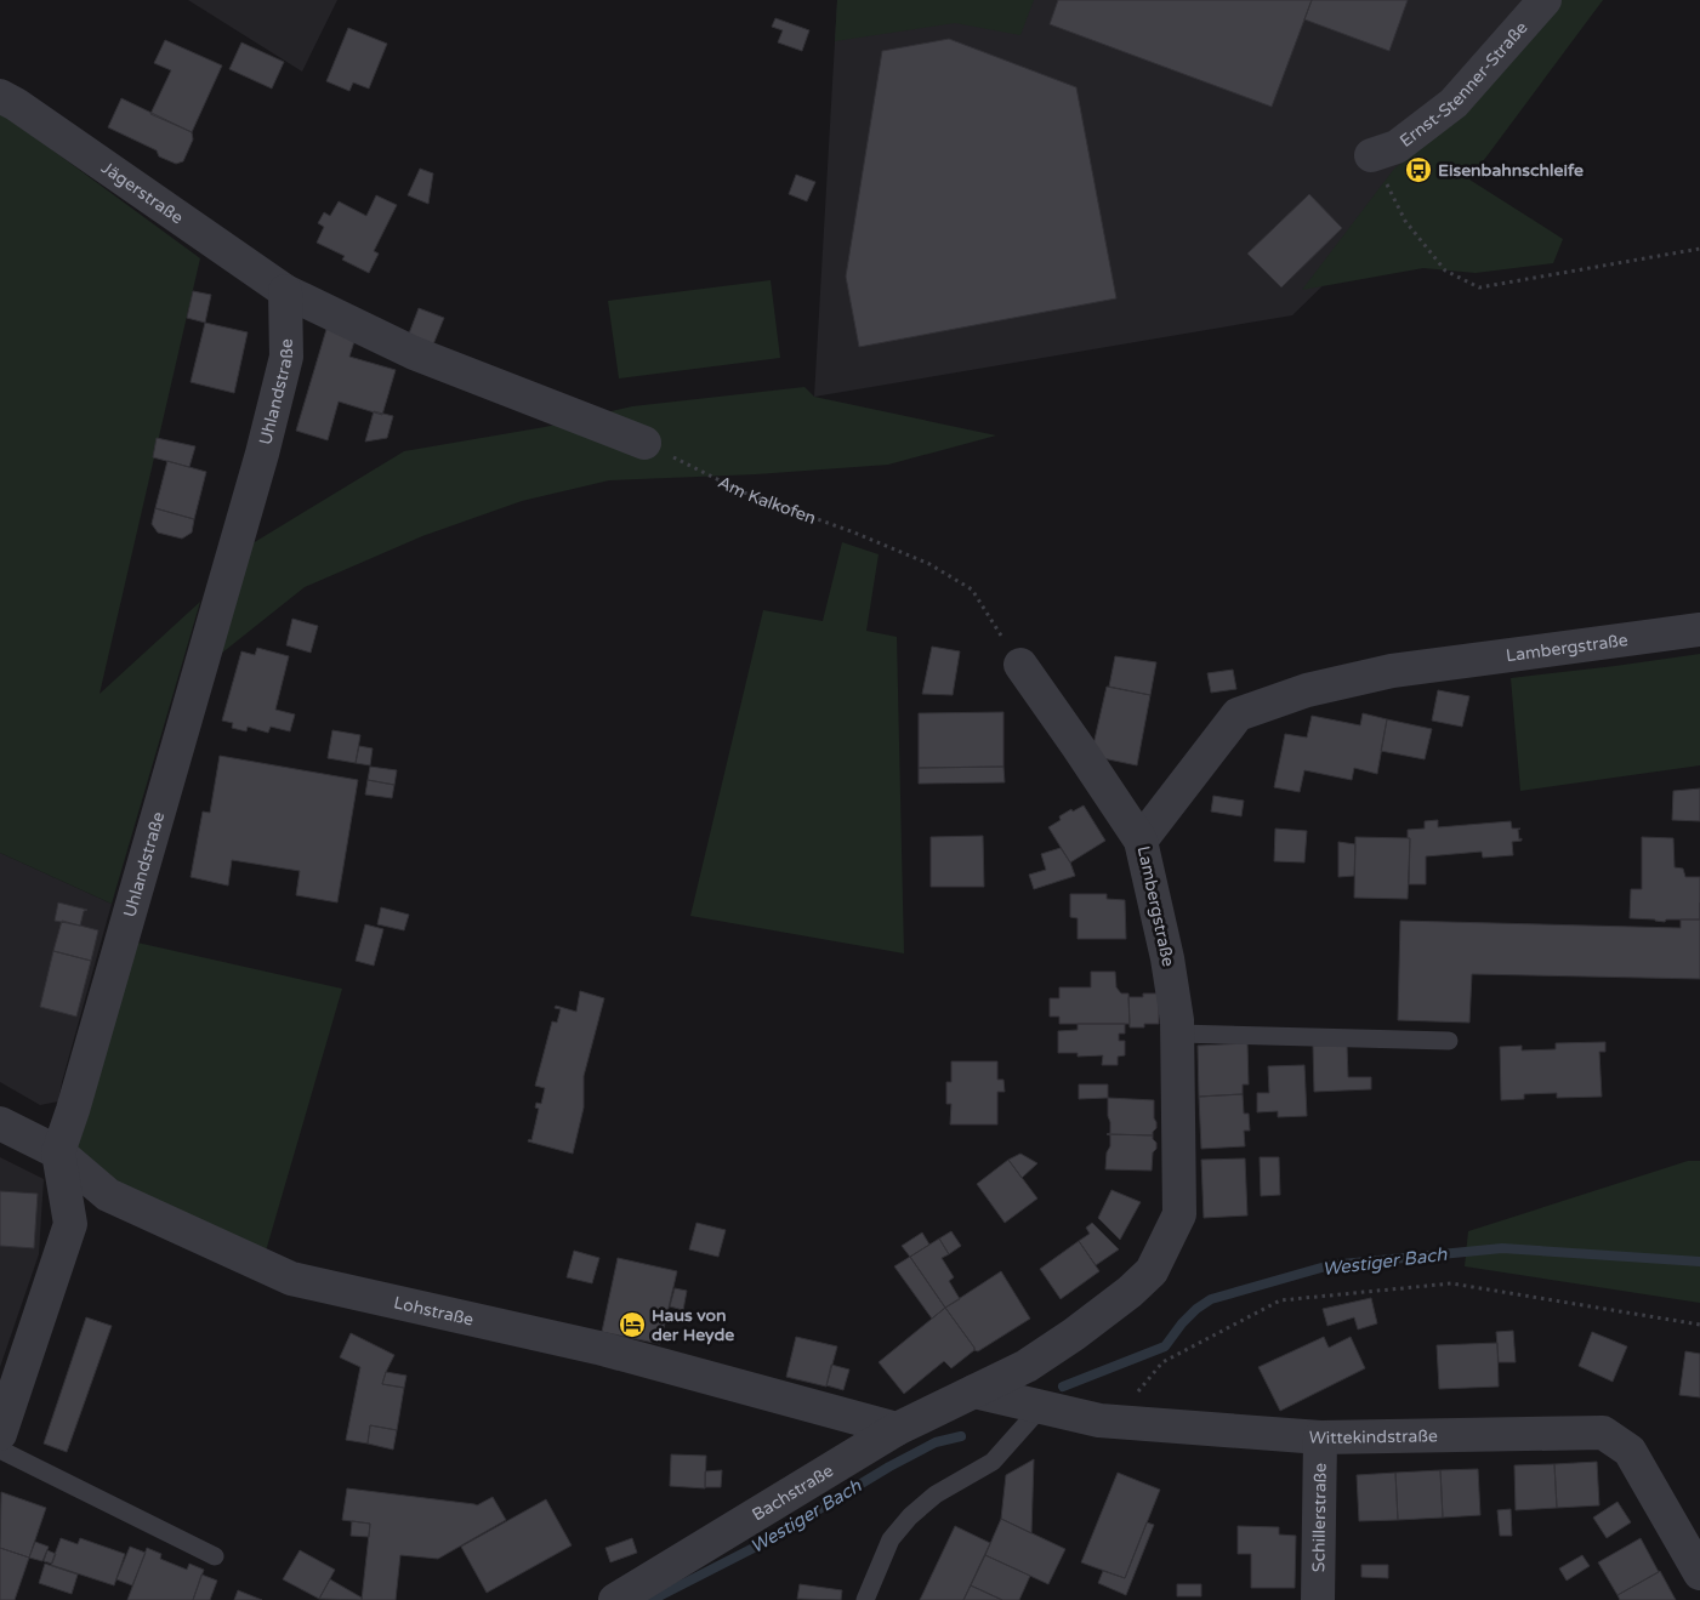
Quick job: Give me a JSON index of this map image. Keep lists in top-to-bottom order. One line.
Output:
{"streets":{"street":["Ernst-Stenner-Straße","Jägerstraße","Uhlandstraße","Lambergstraße","Lohstraße","Wittekindstraße","Bachstraße","Schillerstraße"],"path":["Am Kalkofen"]},"crossings":[["Jägerstraße","Uhlandstraße"],["Uhlandstraße","Lohstraße"],["Lambergstraße","Wittekindstraße"],["Lambergstraße","Bachstraße"],["Lohstraße","Bachstraße"],["Wittekindstraße","Bachstraße"],["Wittekindstraße","Schillerstraße"]],"water":["Westiger Bach"],"places":{"bus stop":["Eisenbahnschleife"],"hotel":["Haus von der Heyde"]}}
